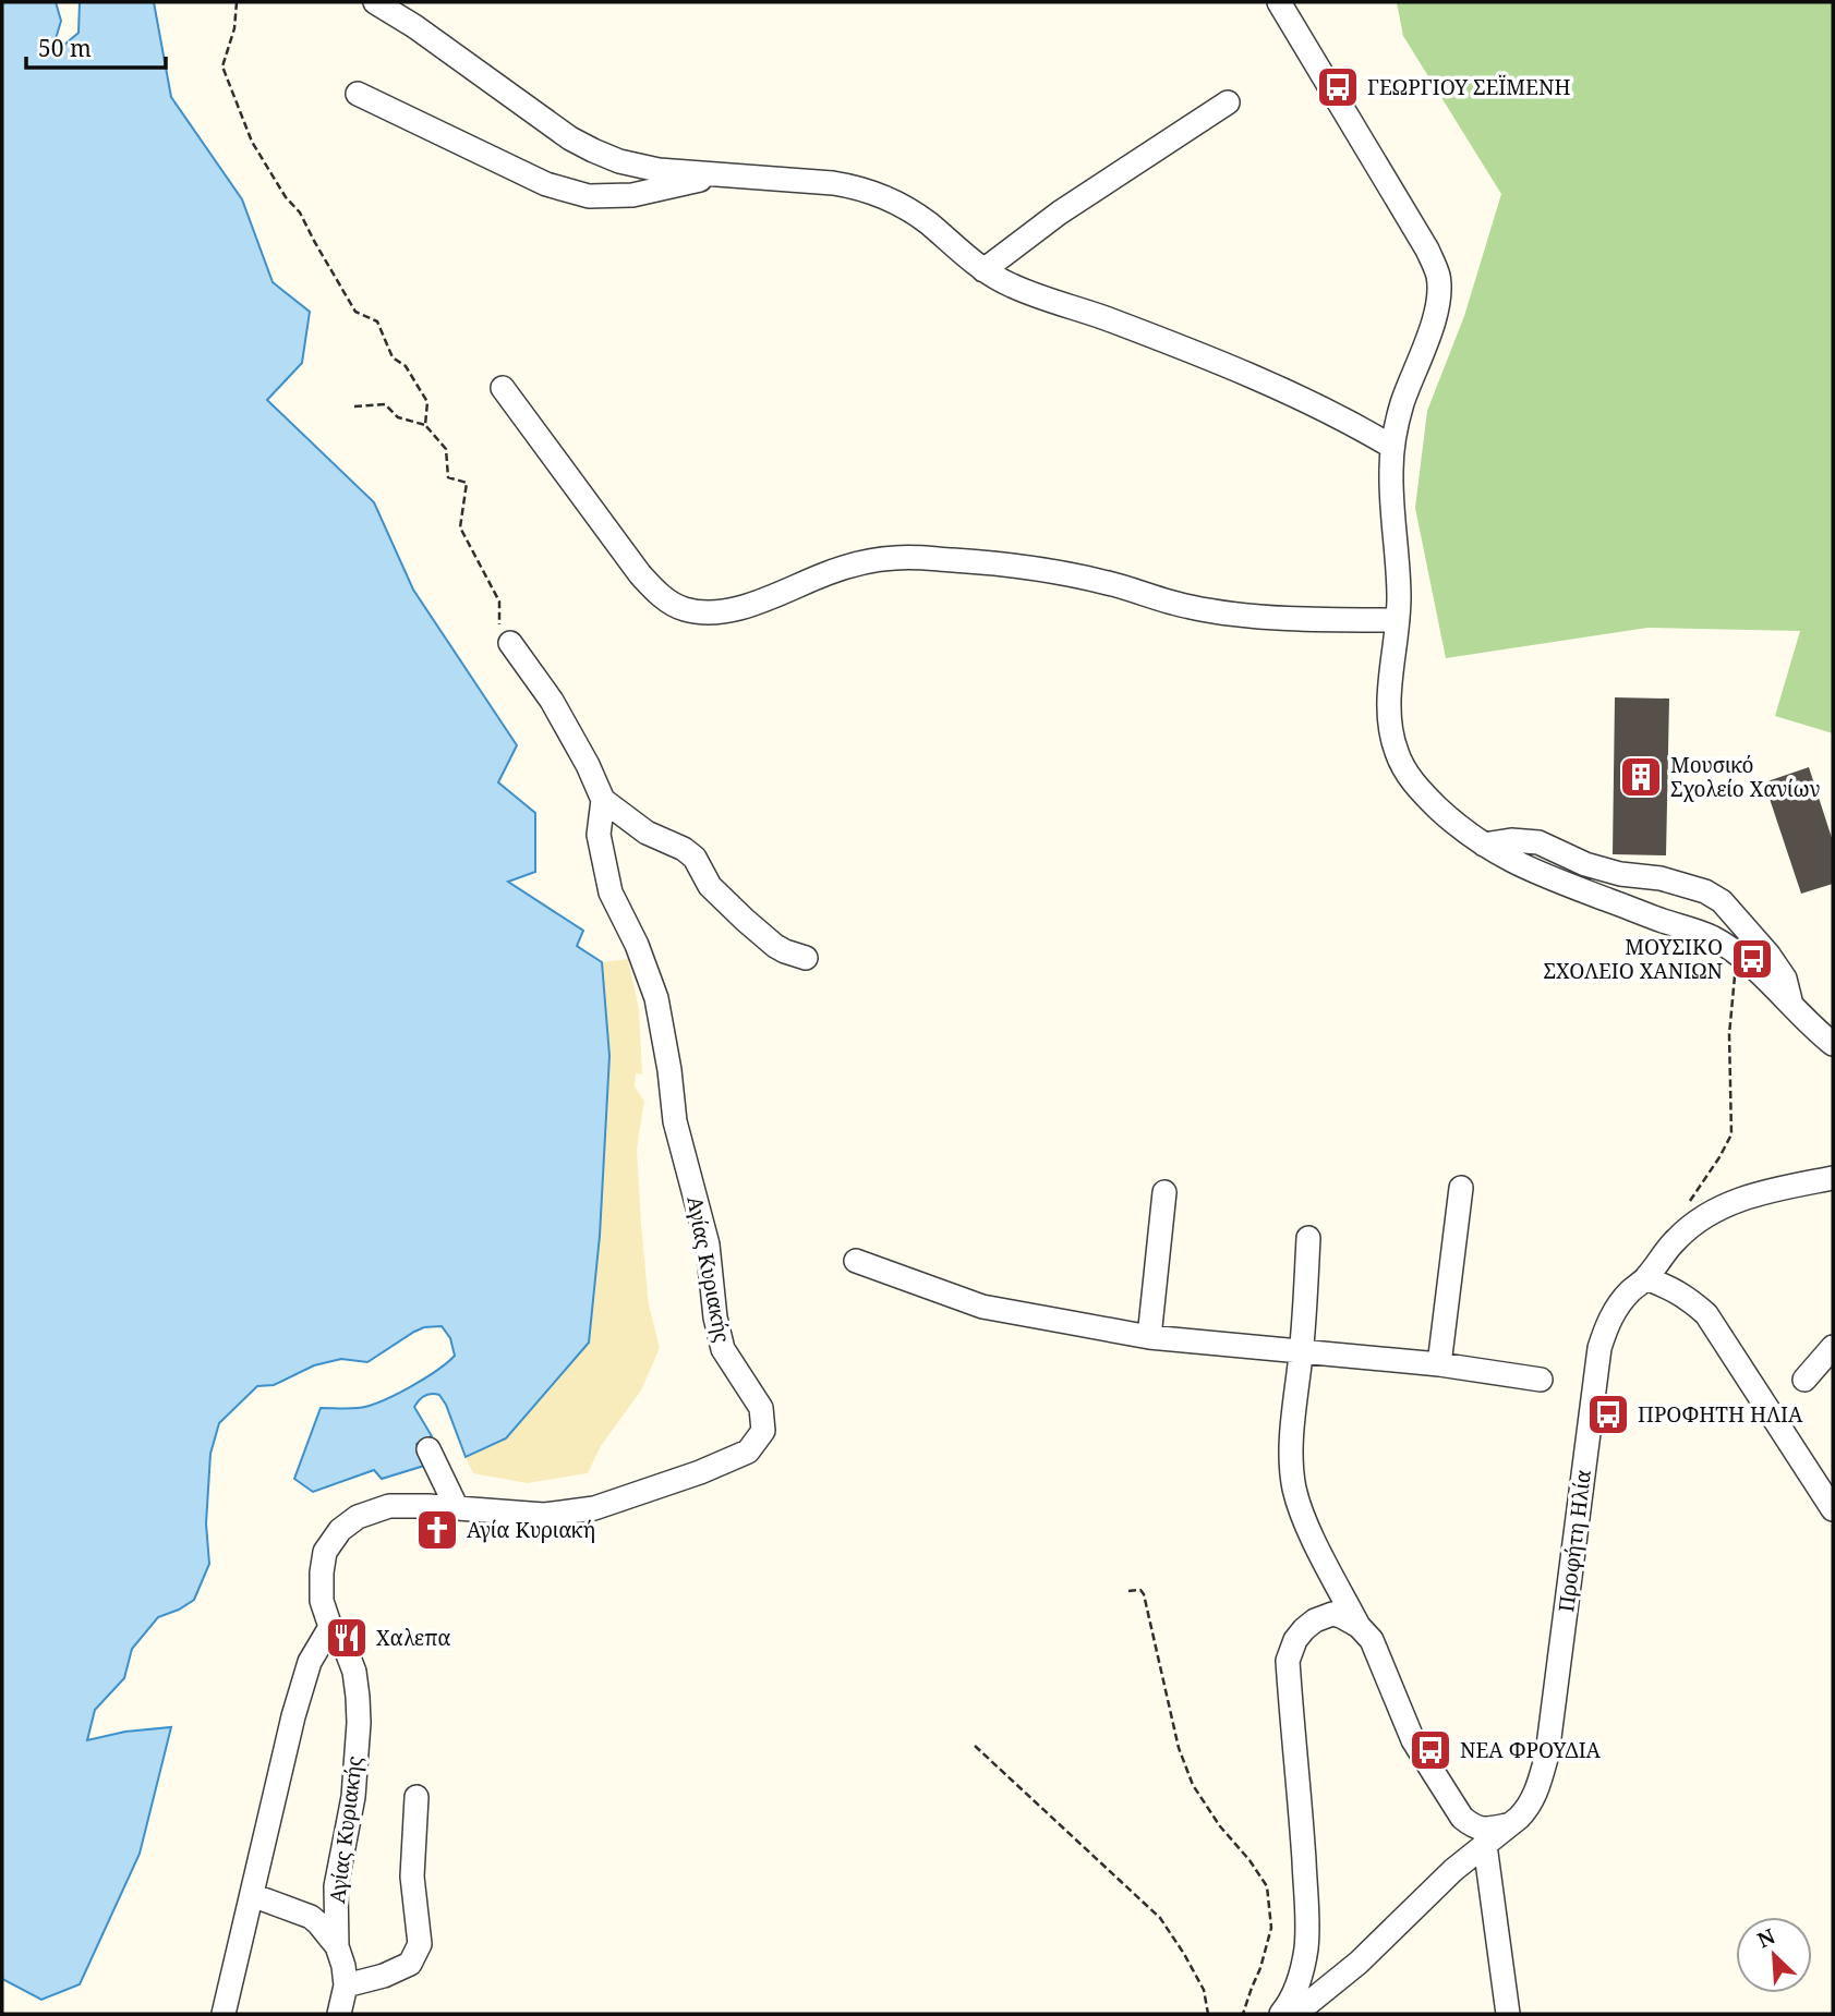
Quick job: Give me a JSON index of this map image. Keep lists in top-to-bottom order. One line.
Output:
{"streets":{"street":["Αγίας Κυριακής","Προφήτη Ηλία"]},"places":{"bus stop":["ΓΕΩΡΓΙΟΥ ΣΕΪΜΕΝΗ","ΜΟΥΣΙΚΟ ΣΧΟΛΕΙΟ ΧΑΝΙΩΝ","ΠΡΟΦΗΤΗ ΗΛΙΑ","ΝΕΑ ΦΡΟΥΔΙΑ"],"building":["Μουσικό Σχολείο Χανίων"],"church":["Αγία Κυριακή"],"restaurant":["Χαλεπα"]},"scale_bar":"50 m","north":"top left"}
